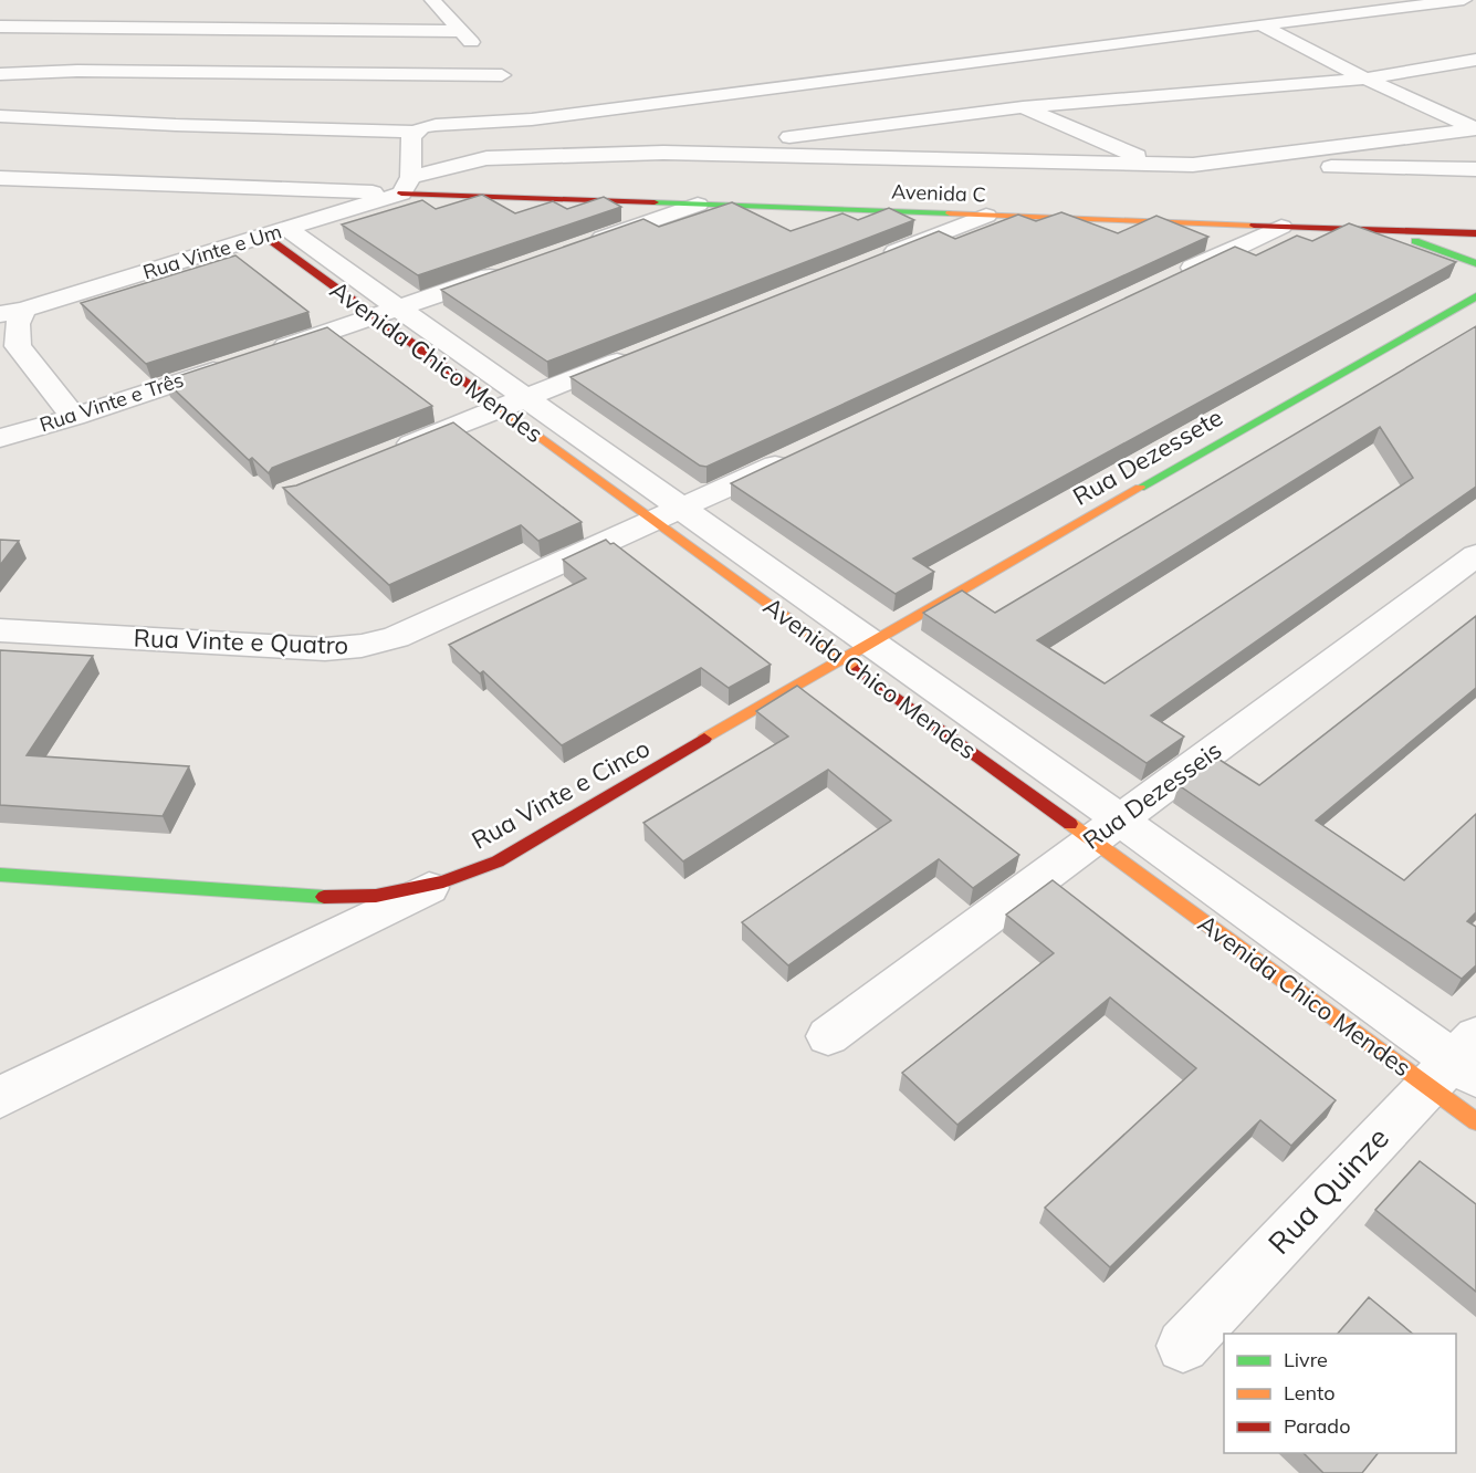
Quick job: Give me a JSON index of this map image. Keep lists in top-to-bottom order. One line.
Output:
{"streets":{"street":["Avenida C","Rua Vinte e Um","Avenida Chico Mendes","Rua Vinte e Três","Rua Dezessete","Rua Vinte e Quatro","Rua Vinte e Cinco","Rua Dezesseis","Rua Quinze"]},"crossings":[["Avenida C","Rua Vinte e Um"],["Rua Vinte e Um","Avenida Chico Mendes"],["Avenida Chico Mendes","Rua Vinte e Três"],["Avenida Chico Mendes","Rua Dezessete"],["Avenida Chico Mendes","Rua Vinte e Quatro"],["Avenida Chico Mendes","Rua Vinte e Cinco"],["Avenida Chico Mendes","Rua Dezesseis"],["Avenida Chico Mendes","Rua Quinze"],["Rua Dezessete","Rua Vinte e Cinco"]],"legend":["Livre","Lento","Parado"]}
